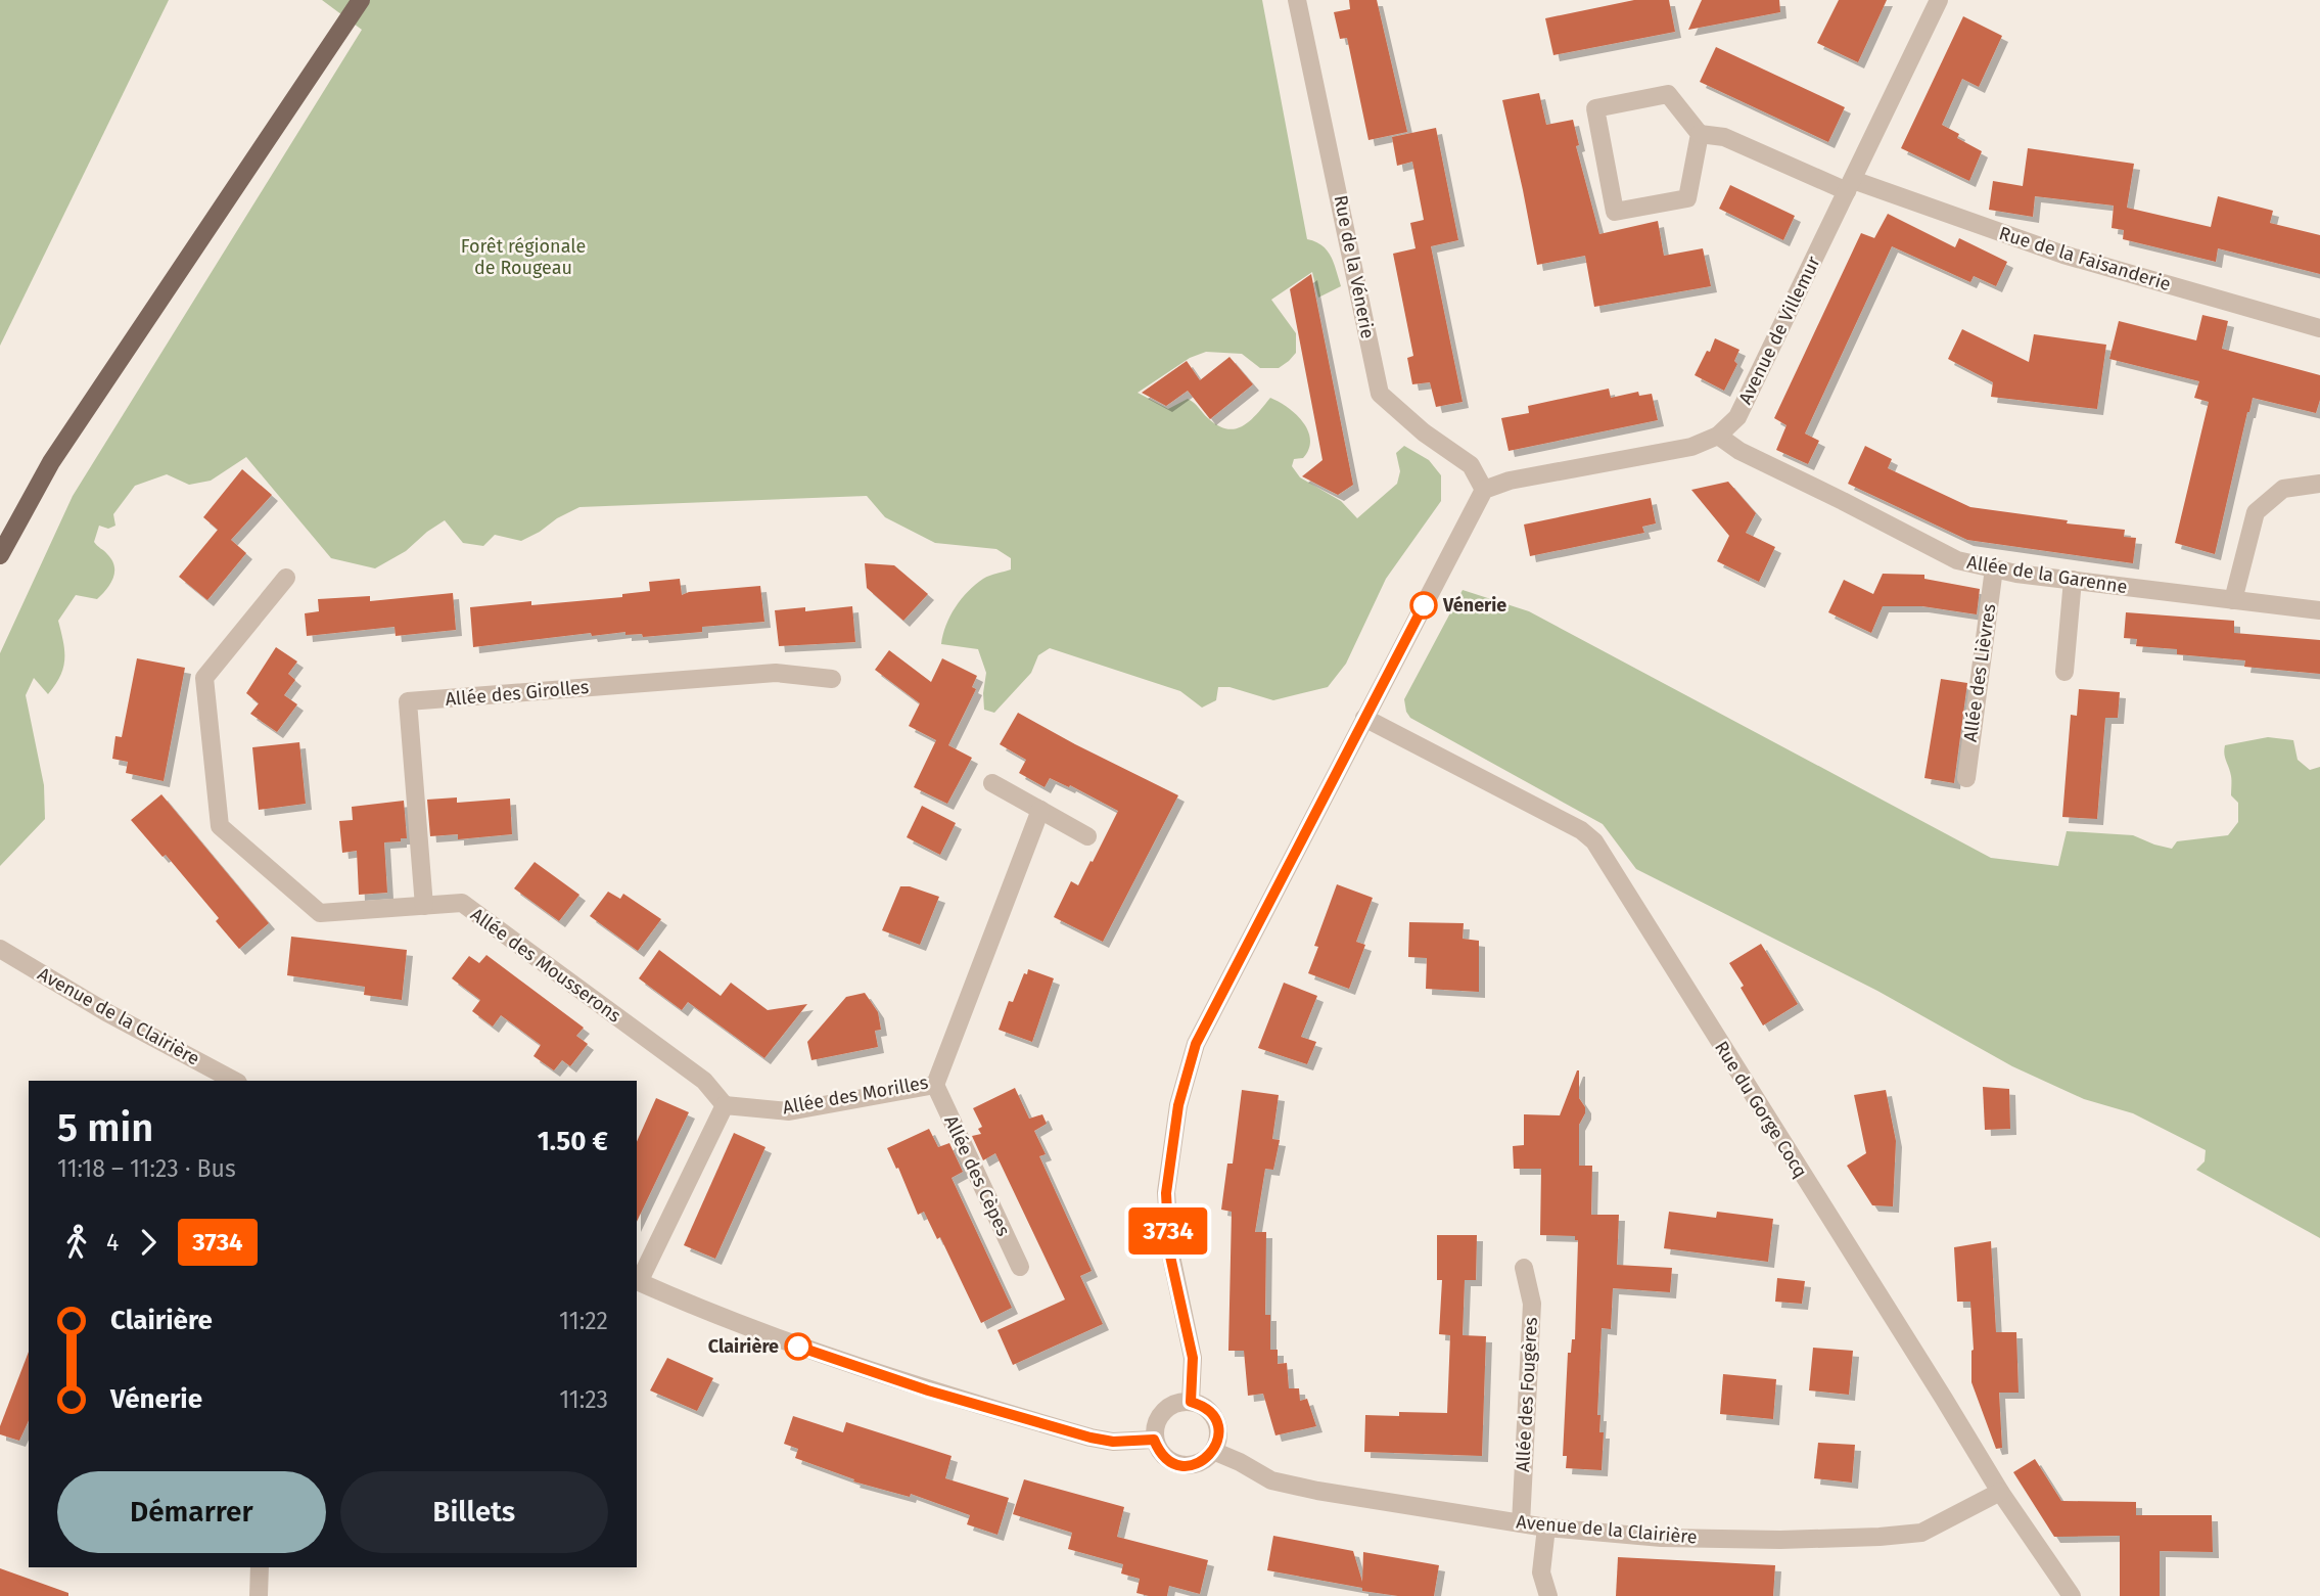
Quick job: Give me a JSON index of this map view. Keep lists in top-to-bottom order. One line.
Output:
{"streets":{"street":["Rue de la Faisanderie","Rue de la Vénerie","Avenue de Villemur","Allée de la Garenne","Allée des Lièvres","Allée des Girolles","Allée des Mousserons","Avenue de la Clairière","Allée des Morilles","Rue du Gorge Cocq","Allée des Cèpes","Allée des Fougères"]},"crossings":[["Rue de la Faisanderie","Avenue de Villemur"],["Rue de la Vénerie","Avenue de Villemur"],["Avenue de Villemur","Allée de la Garenne"],["Allée de la Garenne","Allée des Lièvres"],["Allée des Girolles","Allée des Mousserons"],["Allée des Mousserons","Allée des Morilles"],["Avenue de la Clairière","Rue du Gorge Cocq"],["Avenue de la Clairière","Allée des Fougères"],["Allée des Morilles","Allée des Cèpes"]],"parks":["Forêt régionale de Rougeau"],"places":["Vénerie","Clairière"],"lines":["bus line 3734"],"page":{"on_map":"3734","heading":["5 min","11:18 – 11:23 · Bus","1.50 €"],"legs":["4","3734"],"list":[{"name":"Clairière","value":"11:22"},{"name":"Vénerie","value":"11:23"}],"buttons":["Démarrer","Billets"]}}
